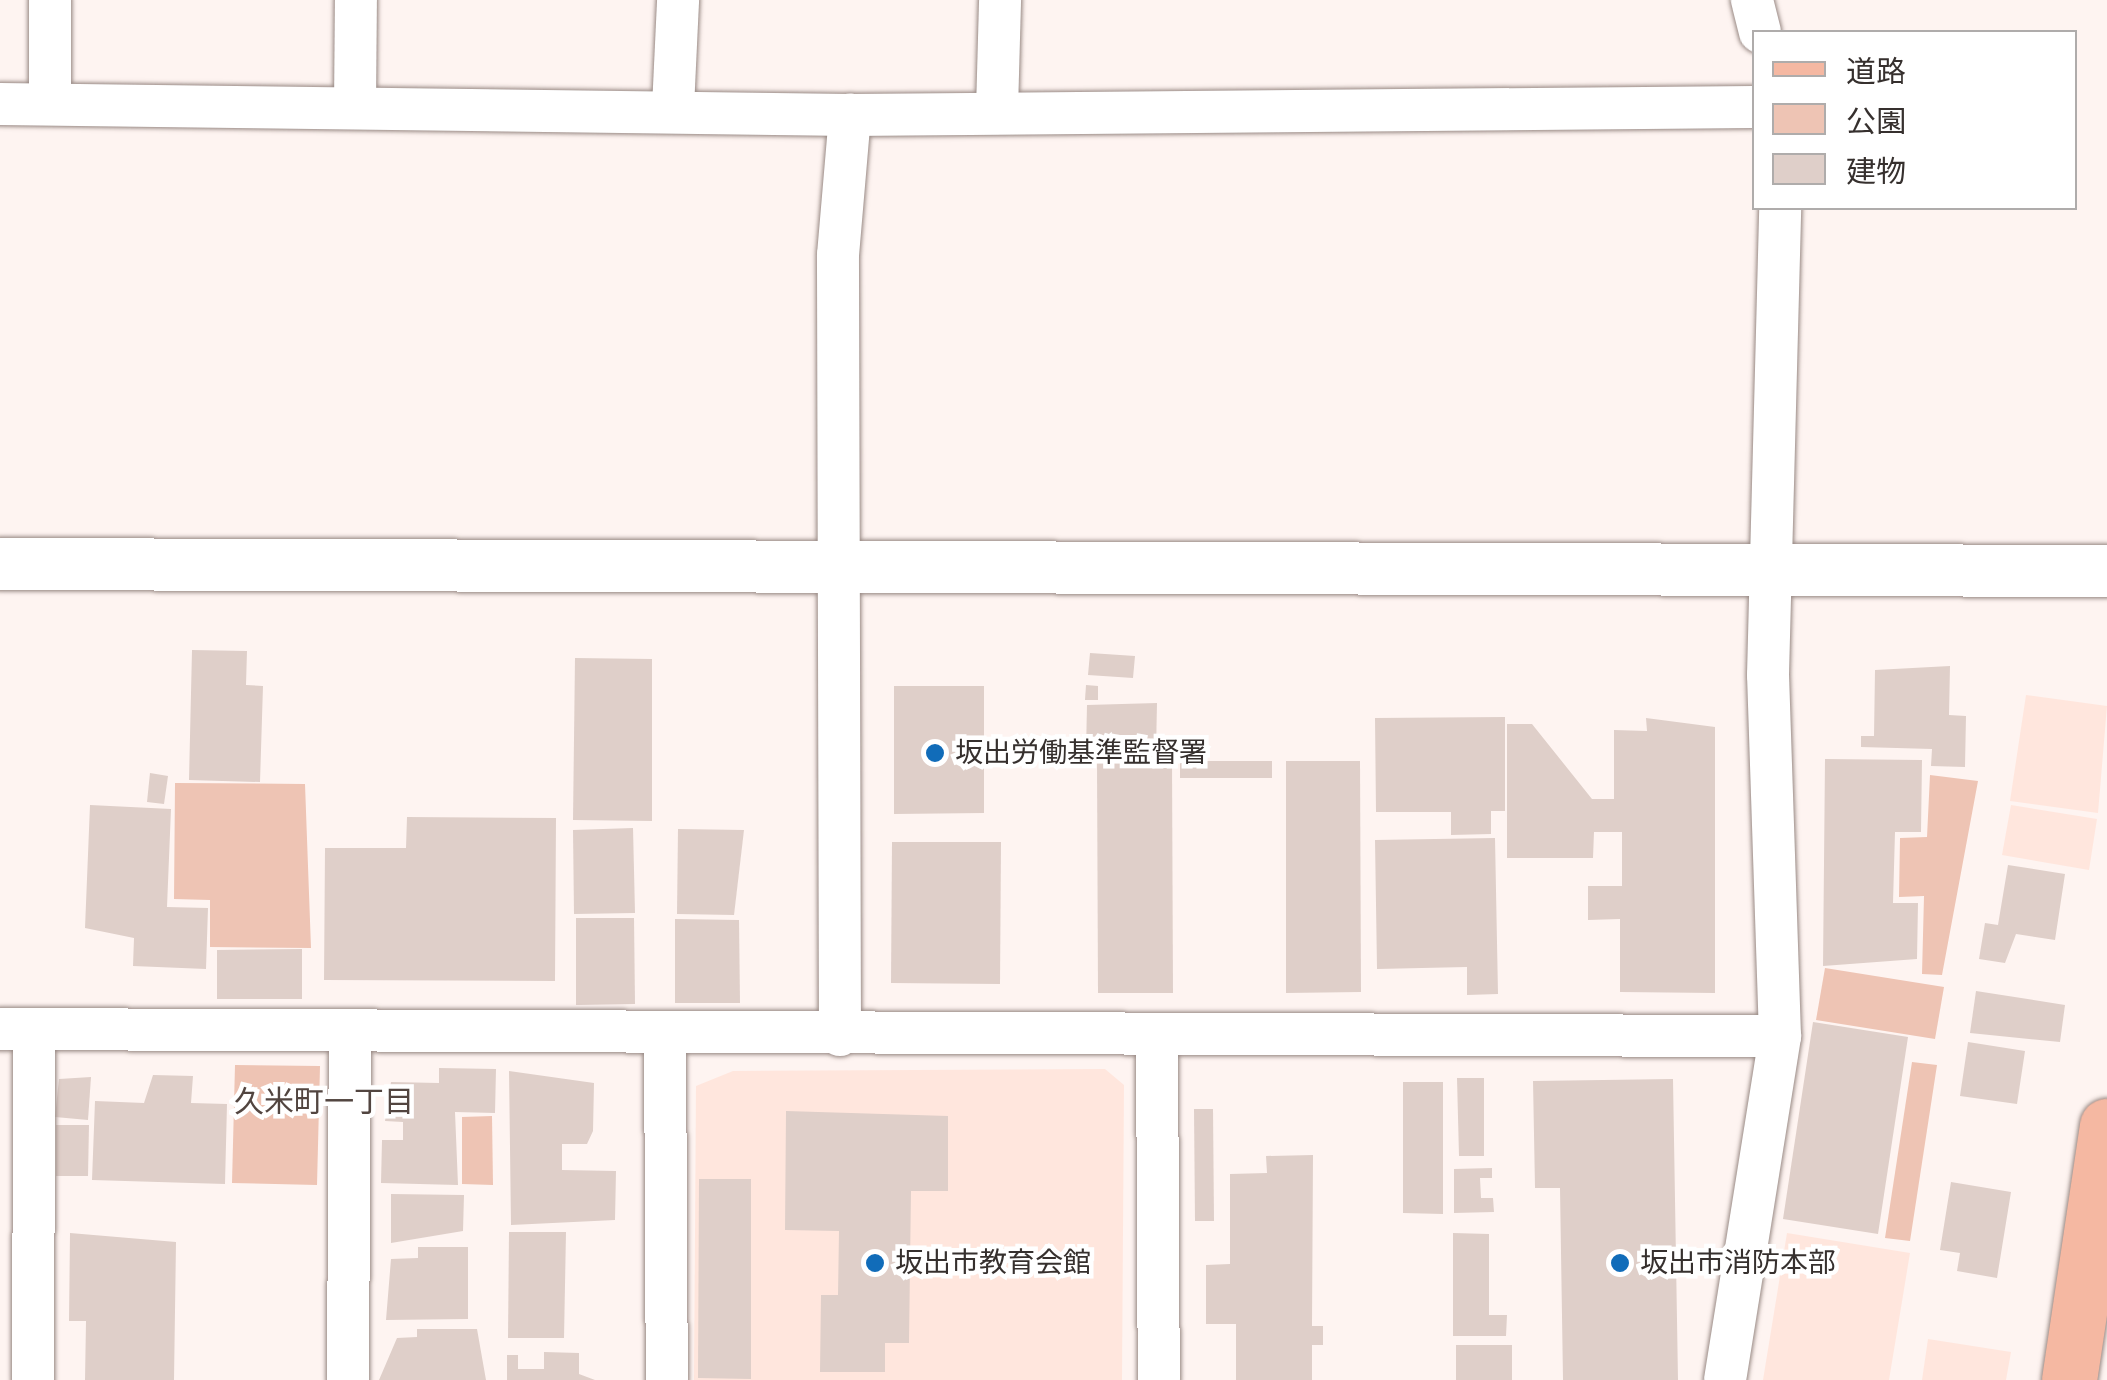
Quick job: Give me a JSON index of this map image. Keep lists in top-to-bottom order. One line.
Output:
{"districts":["久米町一丁目"],"places":["坂出労働基準監督署","坂出市教育会館","坂出市消防本部"],"legend":["道路","公園","建物"]}
